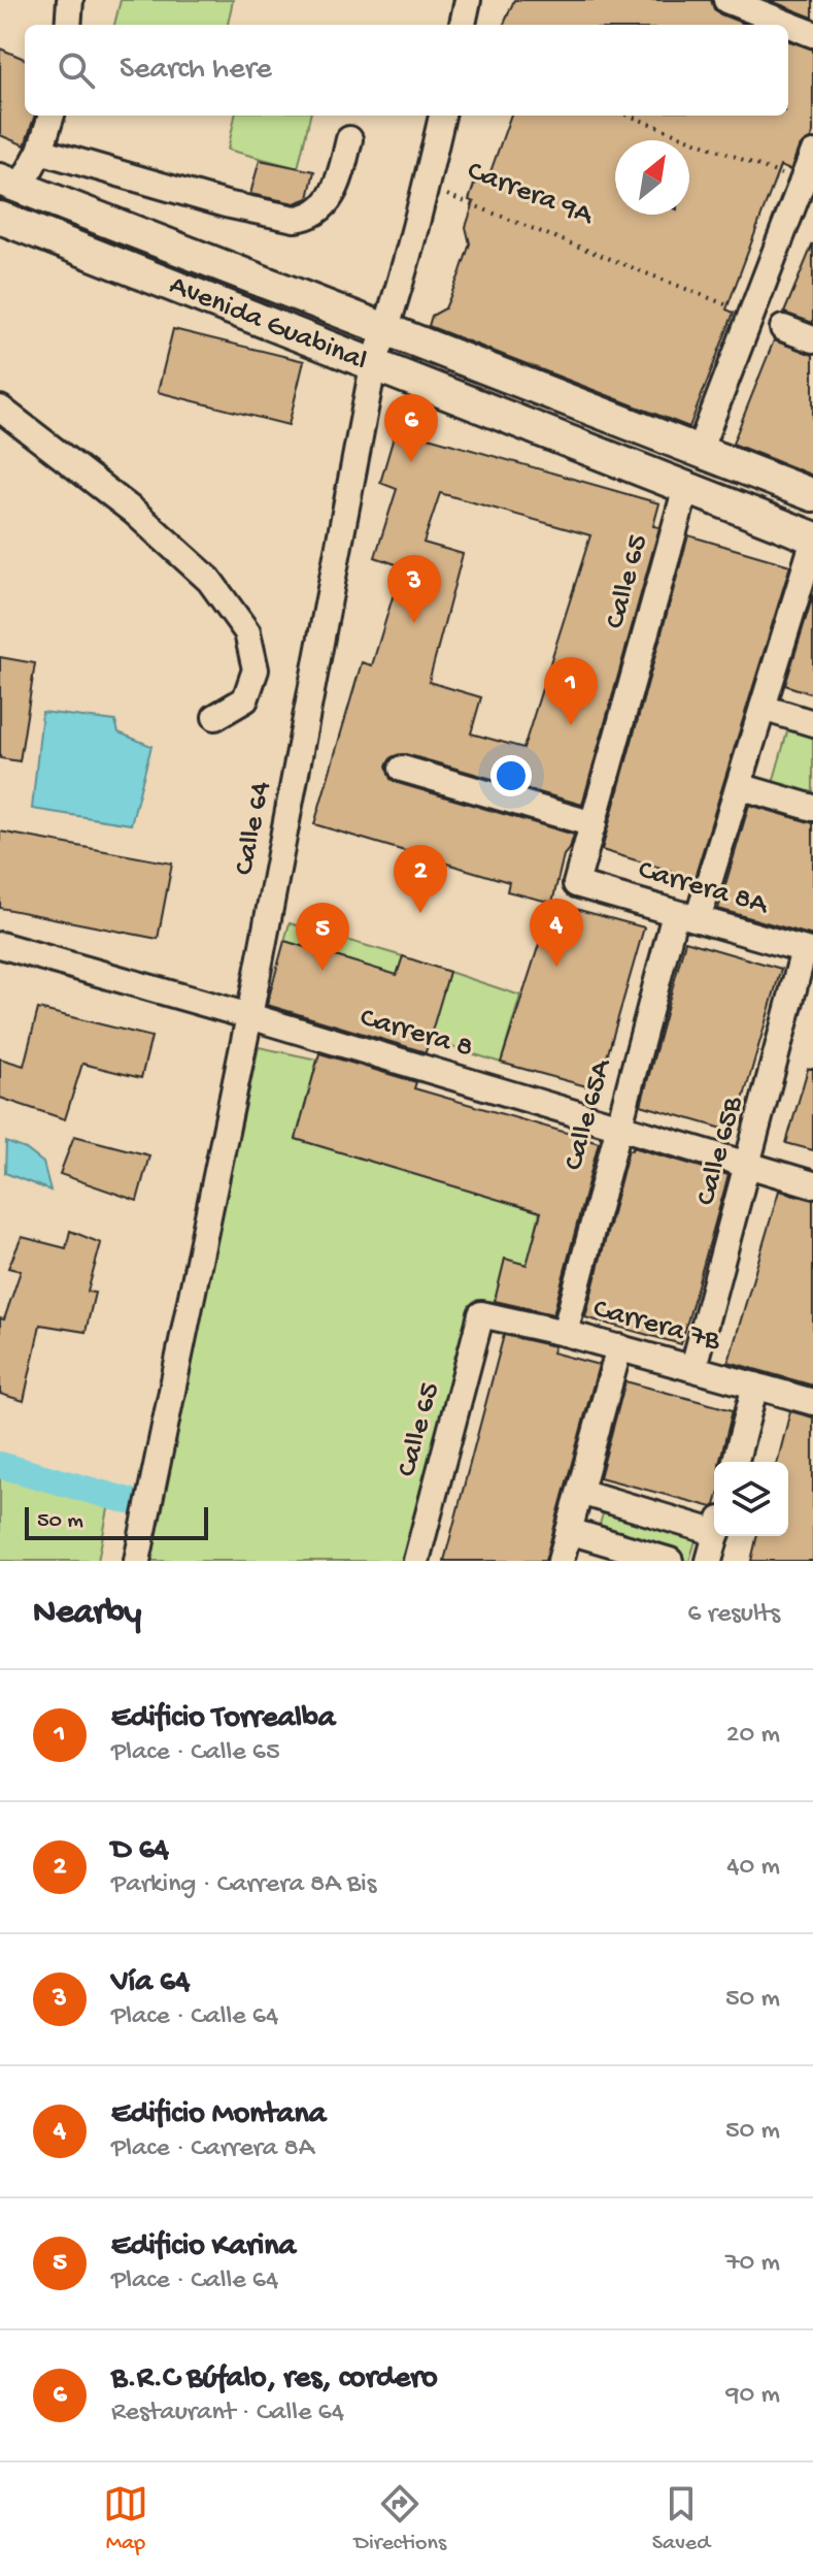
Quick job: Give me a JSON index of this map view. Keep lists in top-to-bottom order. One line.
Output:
{"streets":{"main road":["Avenida Guabinal"],"street":["Calle 65","Calle 64","Carrera 8A","Carrera 8","Calle 65A","Calle 65B","Carrera 7B"],"path":["Carrera 9A"]},"crossings":[["Carrera 9A","Calle 64"],["Avenida Guabinal","Calle 65"],["Avenida Guabinal","Calle 64"],["Avenida Guabinal","Calle 65A"],["Calle 65","Carrera 8A"],["Calle 65","Carrera 7B"],["Calle 64","Carrera 8"],["Carrera 8A","Calle 65A"],["Carrera 8A","Calle 65B"],["Carrera 8","Calle 65A"],["Carrera 8","Calle 65B"],["Calle 65A","Carrera 7B"],["Calle 65B","Carrera 7B"]],"scale_bar":"50 m","north":"top right","page":{"search":"Search here","pins":["6","3","1","2","4","5"],"scale":"50 m","heading":["Nearby","6 results"],"list":[{"mark":"1","name":"Edificio Torrealba","note":"Place · Calle 65","value":"20 m"},{"mark":"2","name":"D 64","note":"Parking · Carrera 8A Bis","value":"40 m"},{"mark":"3","name":"Vía 64","note":"Place · Calle 64","value":"50 m"},{"mark":"4","name":"Edificio Montana","note":"Place · Carrera 8A","value":"50 m"},{"mark":"5","name":"Edificio Karina","note":"Place · Calle 64","value":"70 m"},{"mark":"6","name":"B.R.C Búfalo, res, cordero","note":"Restaurant · Calle 64","value":"90 m"}],"nav":["Map","Directions","Saved"]}}
